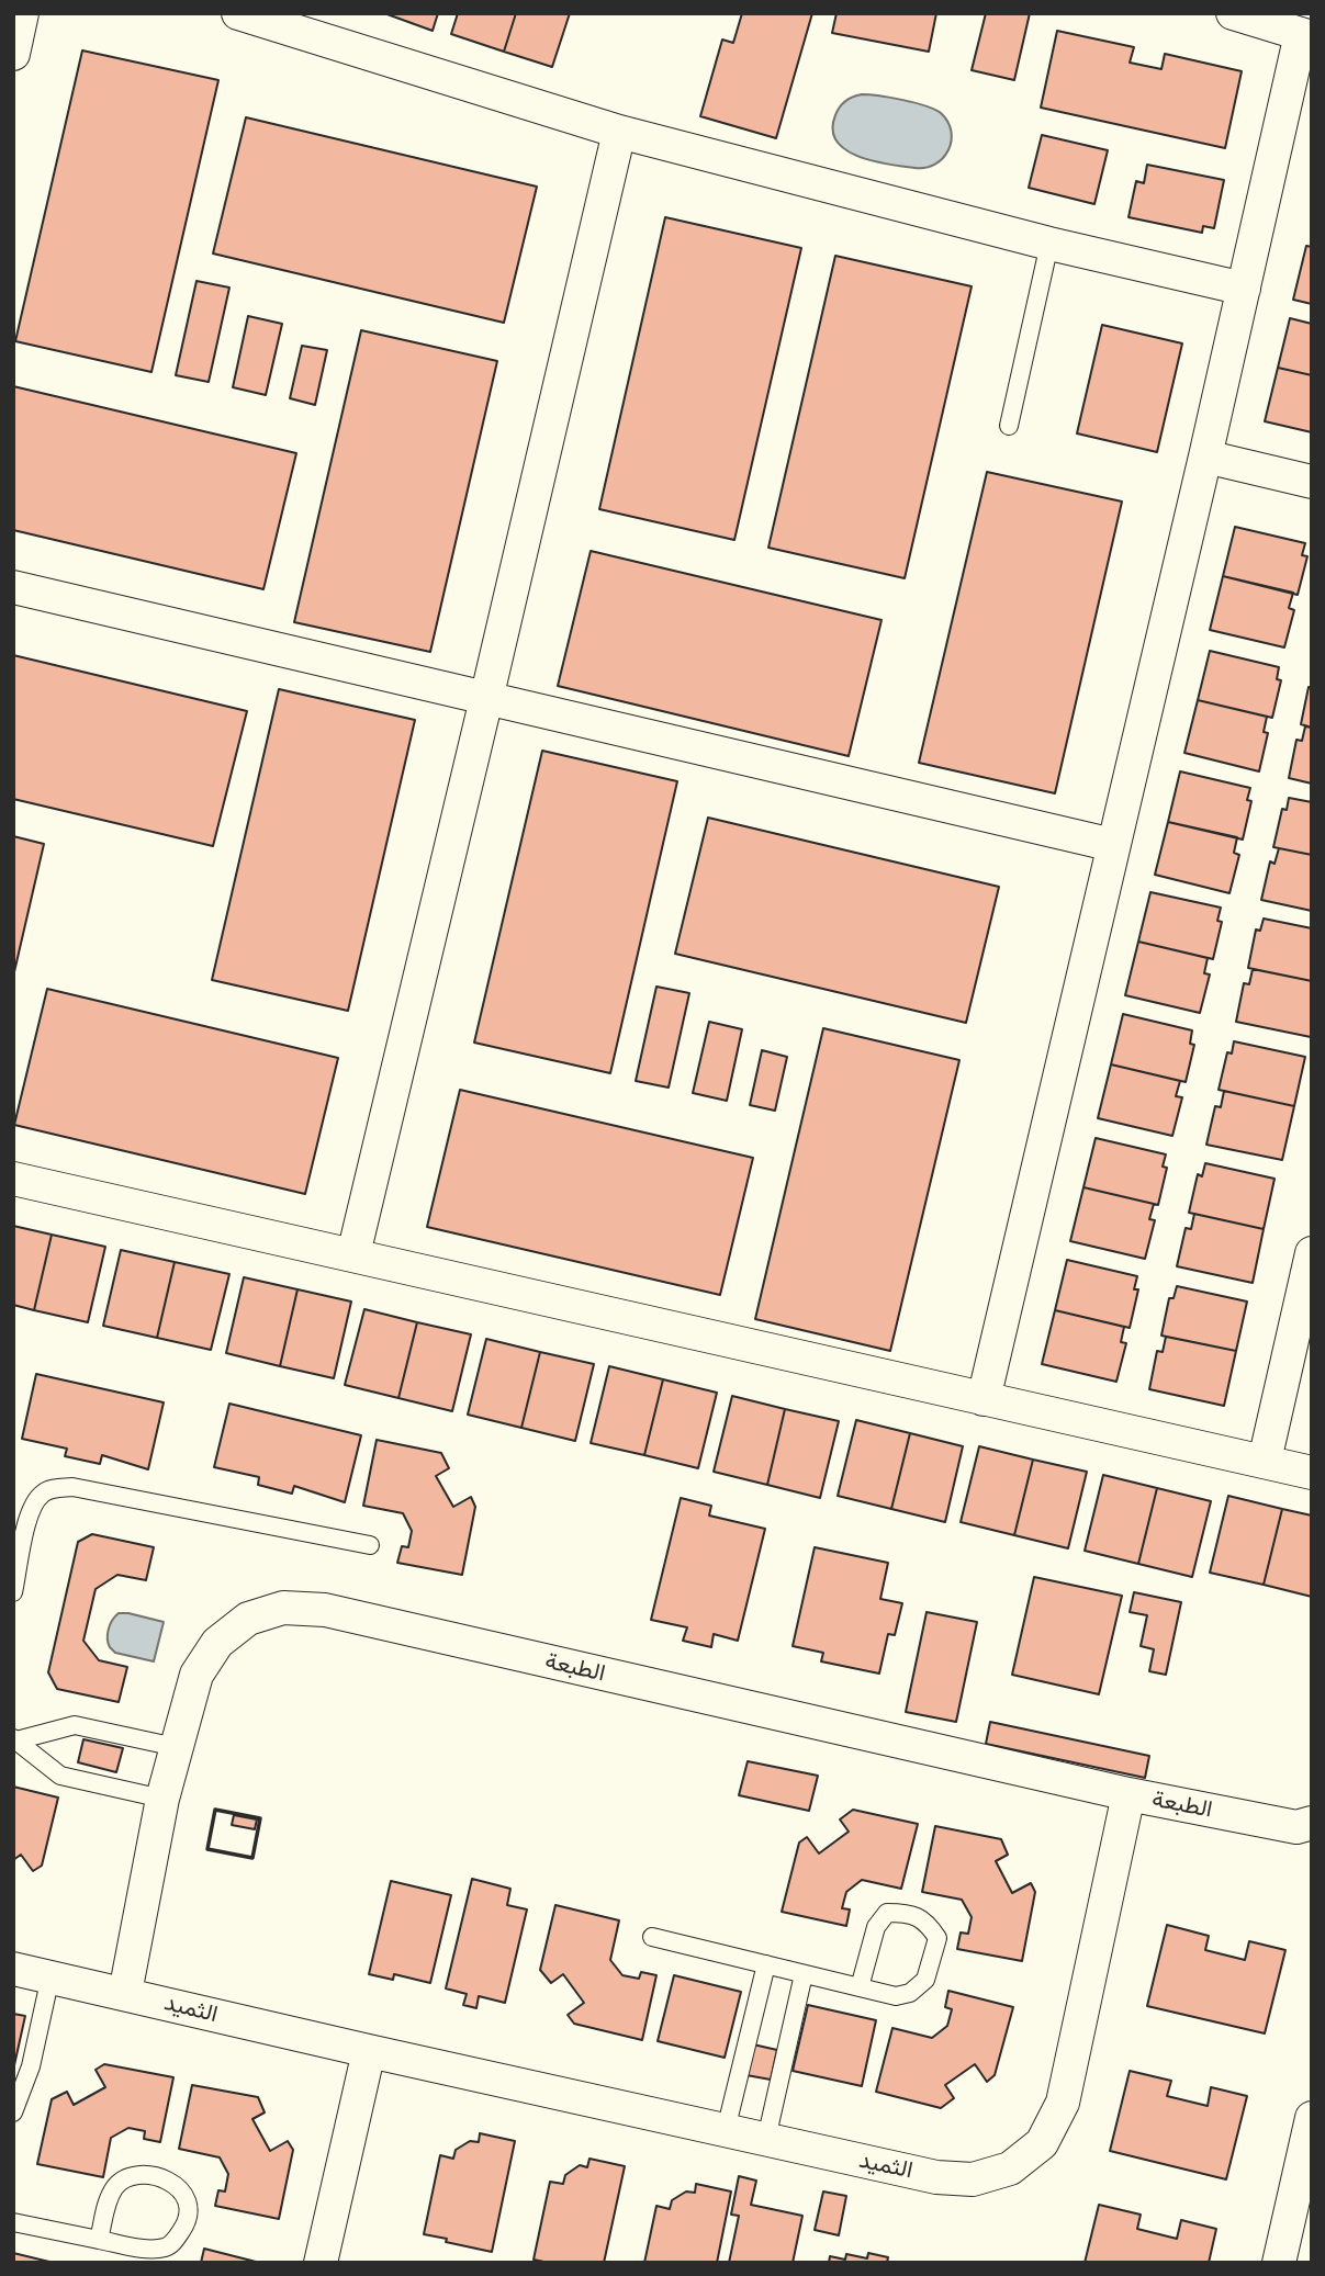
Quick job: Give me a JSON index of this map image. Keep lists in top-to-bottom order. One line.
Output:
{"streets":{"street":["الطبعة","الثميد"]},"crossings":[["الطبعة","الثميد"]]}
